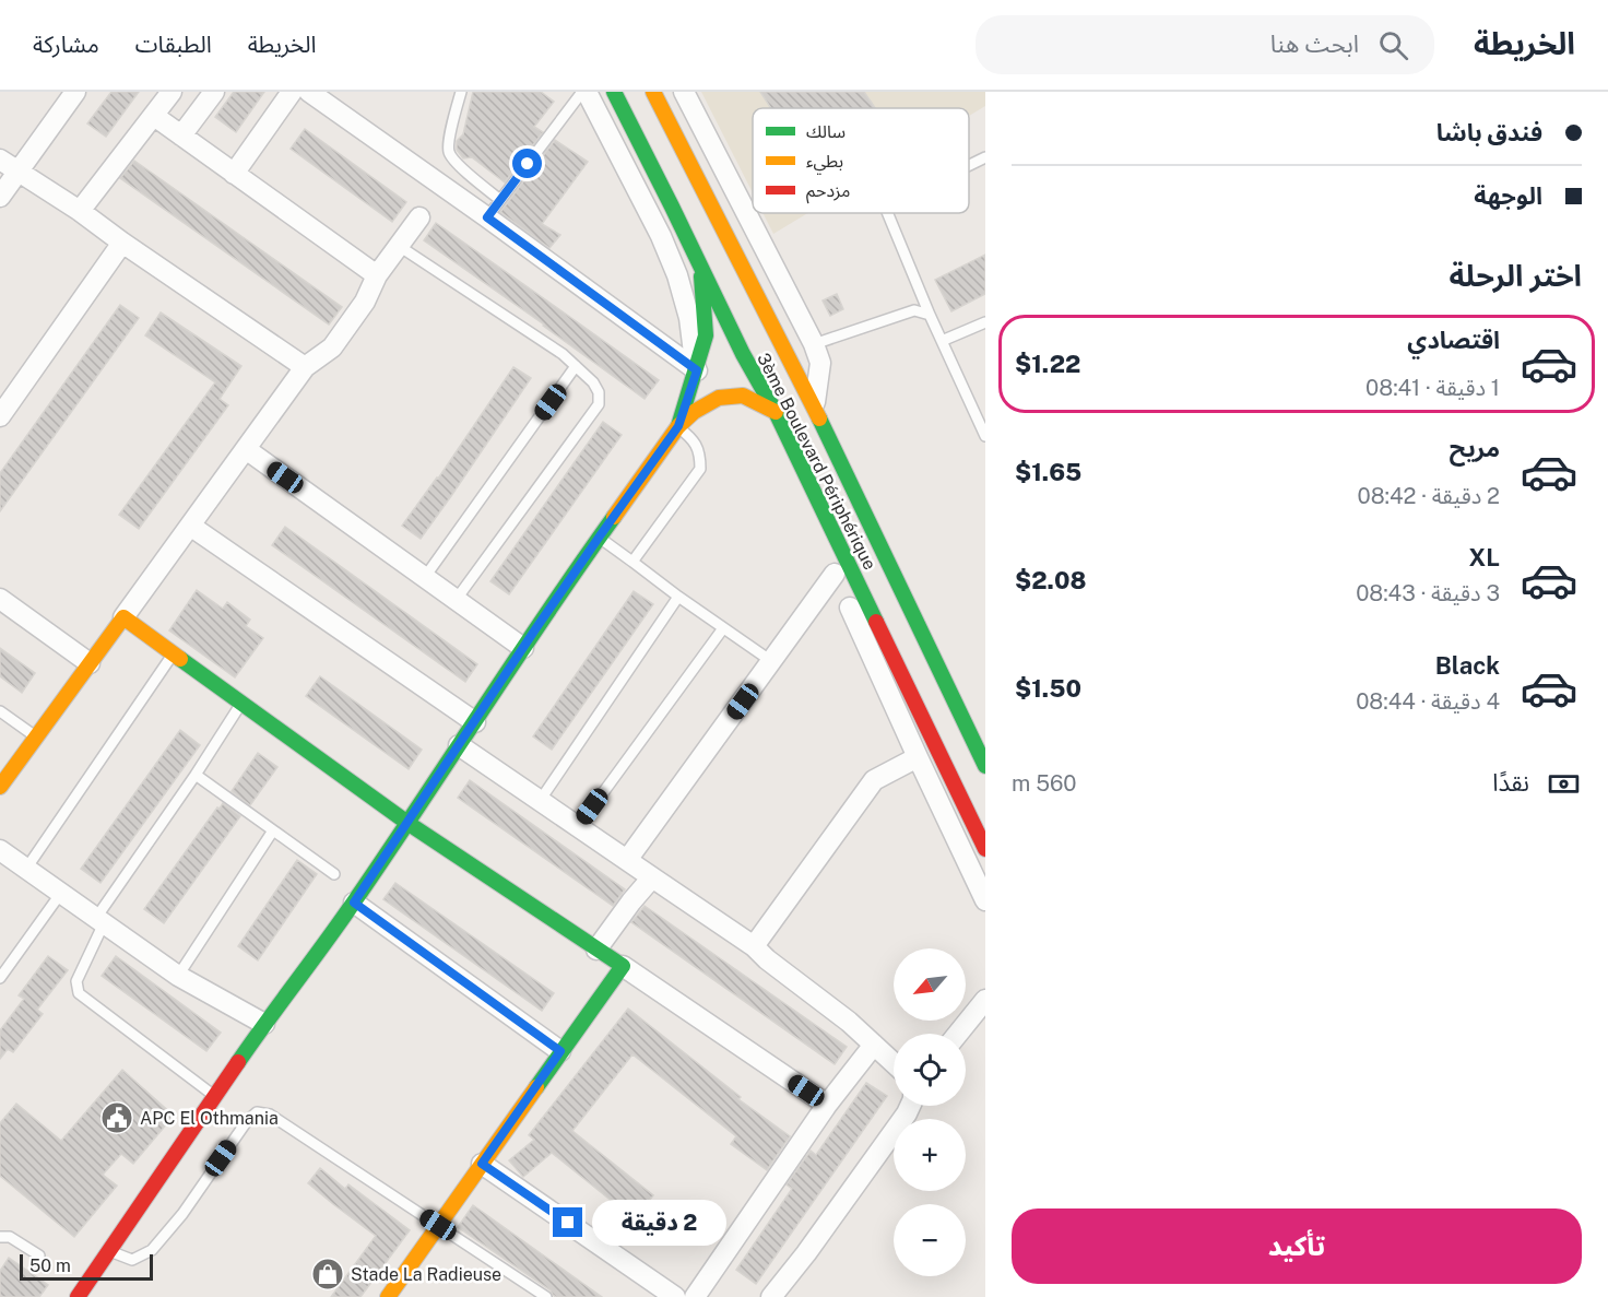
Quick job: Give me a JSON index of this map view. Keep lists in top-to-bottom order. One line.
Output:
{"streets":{"main road":["3ème Boulevard Périphérique"]},"places":{"public building":["APC El Othmania"],"shop":["Stade La Radieuse"]},"legend":["سالك","بطيء","مزدحم"],"scale_bar":"50 m","north":"bottom left","page":{"header":"الخريطة","search":"ابحث هنا","nav":["الخريطة","الطبقات","مشاركة"],"banner":["فندق باشا","الوجهة"],"heading":"اختر الرحلة","list":[{"name":"اقتصادي","note":"1 دقيقة · 08:41","value":"$1.22"},{"name":"مريح","note":"2 دقيقة · 08:42","value":"$1.65"},{"name":"XL","note":"3 دقيقة · 08:43","value":"$2.08"},{"name":"Black","note":"4 دقيقة · 08:44","value":"$1.50"}],"pay":["نقدًا","560 m"],"map_buttons":["+","−"],"buttons":"تأكيد","bubble":"2 دقيقة","scale":"50 m"}}
